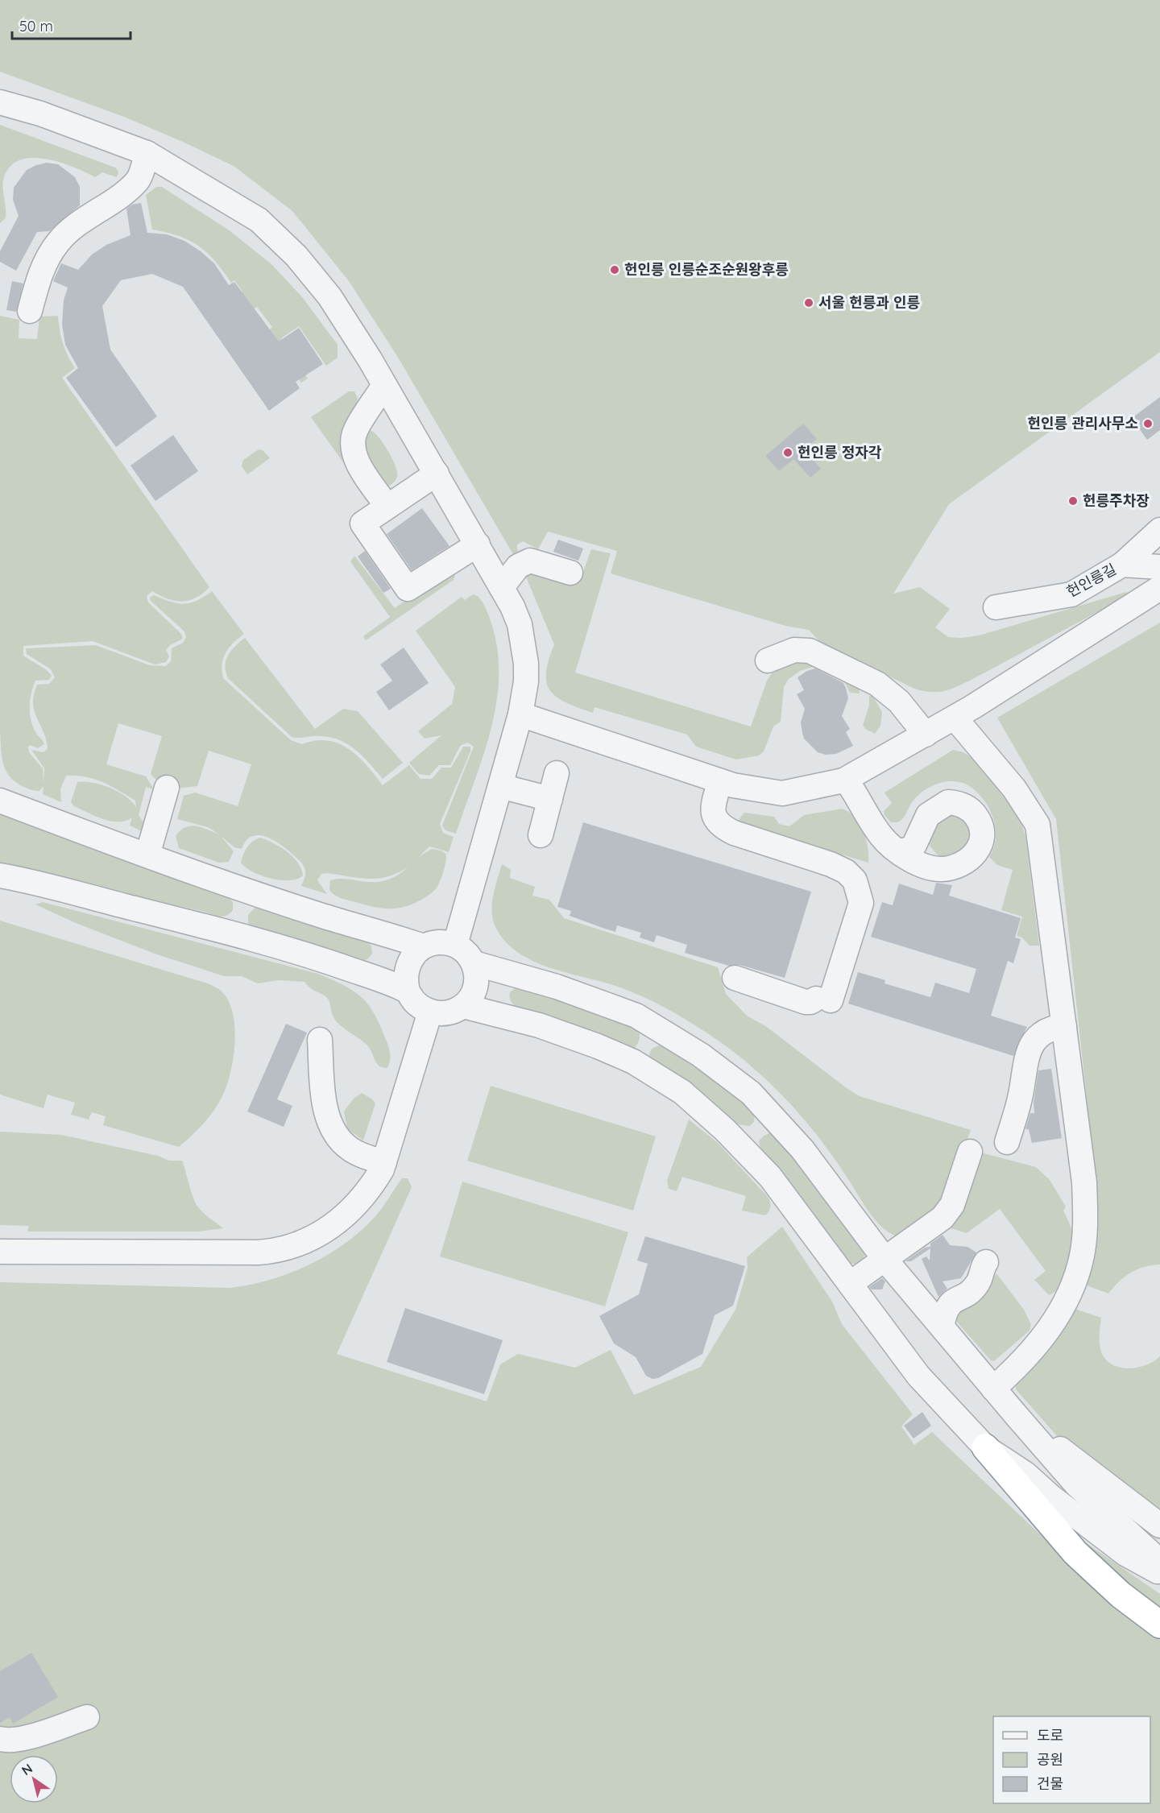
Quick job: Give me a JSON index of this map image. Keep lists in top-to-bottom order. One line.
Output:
{"streets":{"street":["헌인릉길"]},"places":["헌인릉 인릉순조순원왕후릉","서울 헌릉과 인릉","헌인릉 관리사무소","헌인릉 정자각","헌릉주차장"],"legend":["도로","공원","건물"],"scale_bar":"50 m","north":"top left"}
